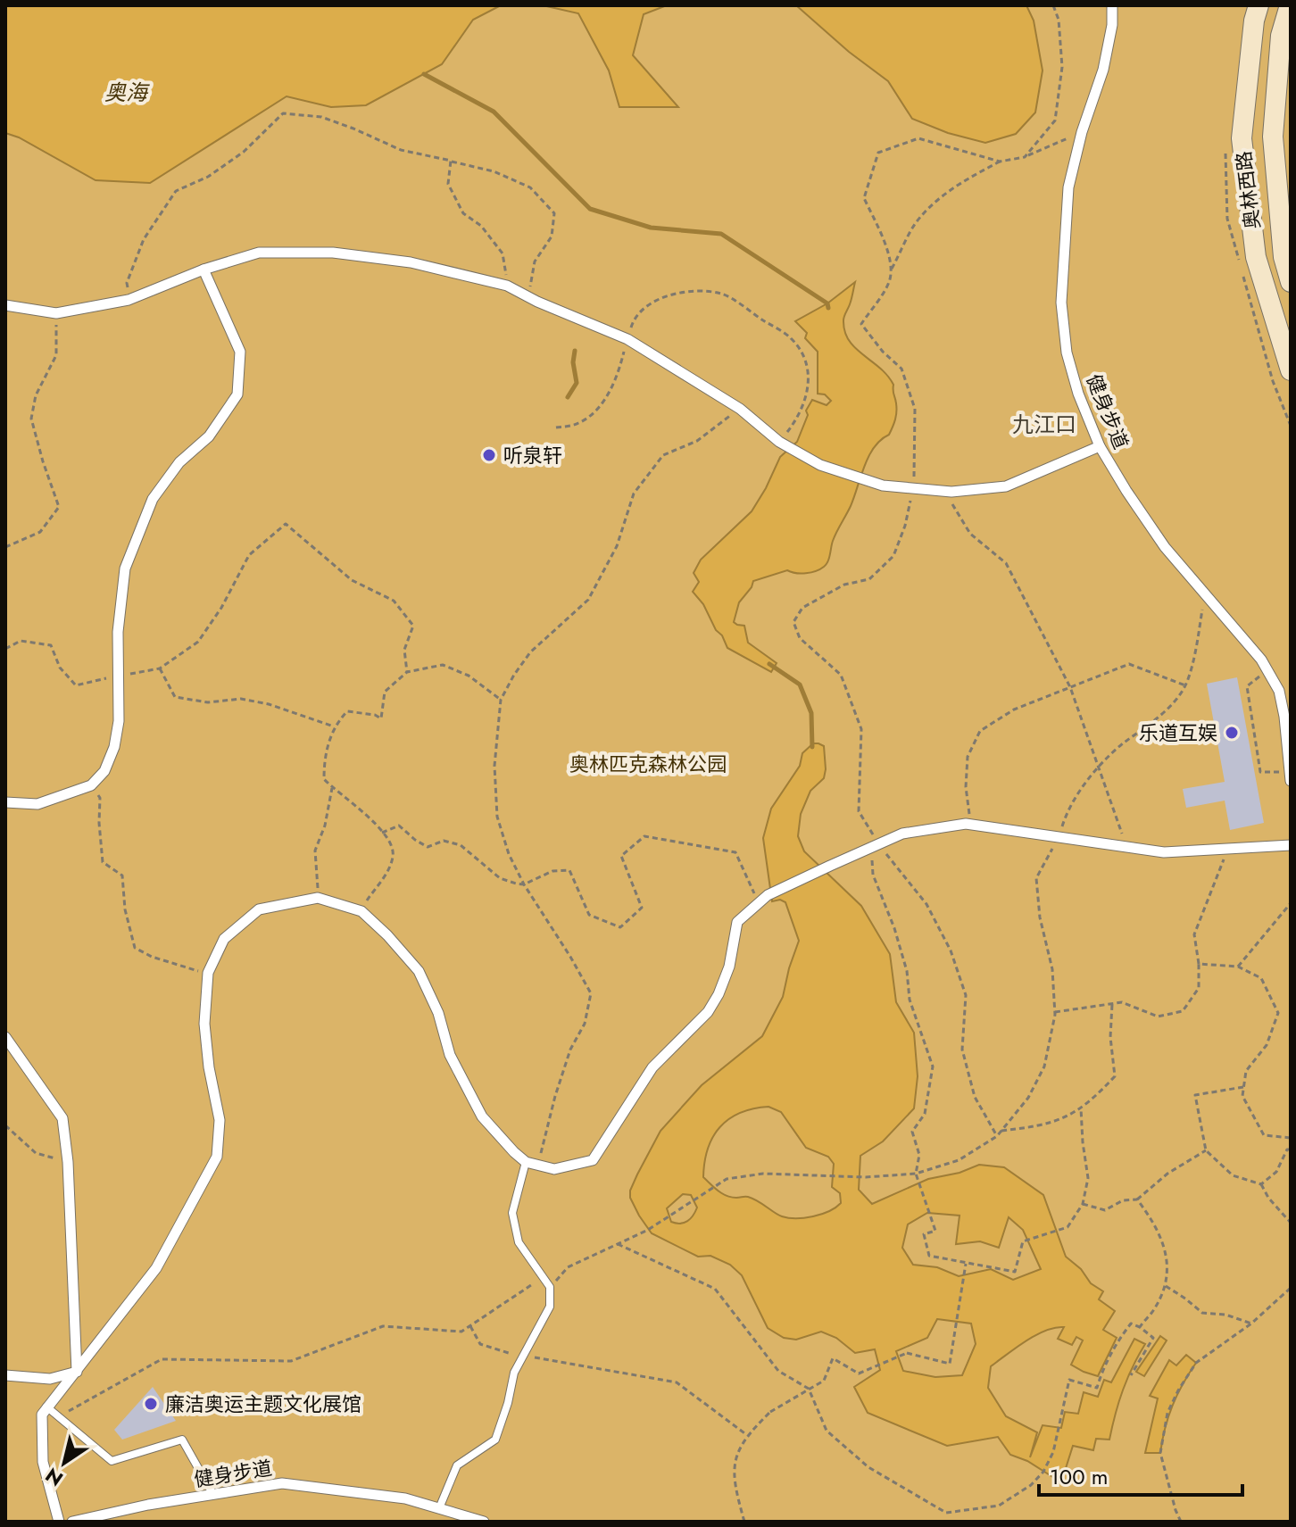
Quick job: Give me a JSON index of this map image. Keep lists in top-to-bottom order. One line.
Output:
{"streets":{"main road":["奥林西路"],"street":["健身步道"]},"districts":["九江口"],"water":["奥海"],"parks":["奥林匹克森林公园"],"places":["听泉轩","乐道互娱","廉洁奥运主题文化展馆"],"scale_bar":"100 m","north":"bottom left"}
